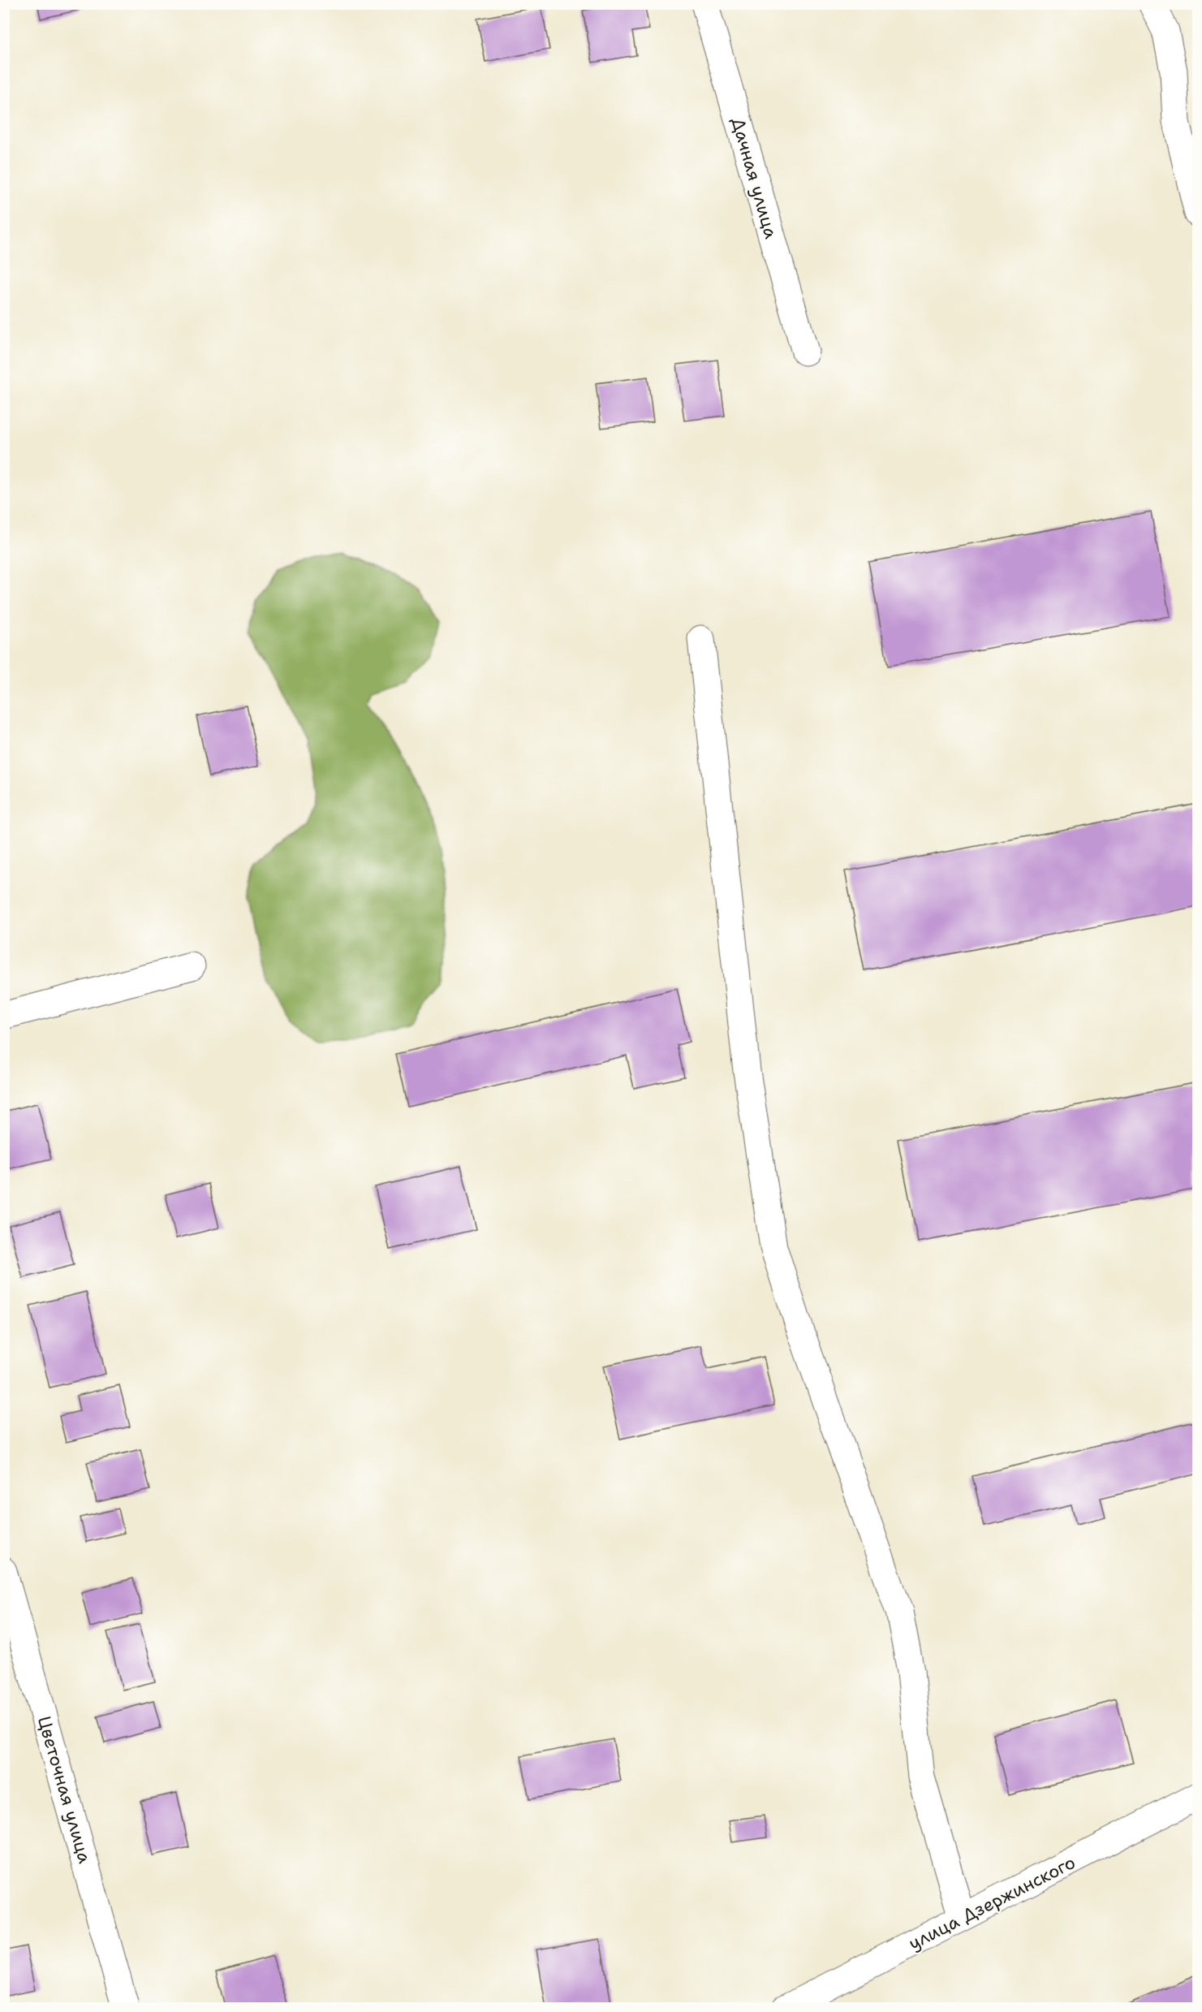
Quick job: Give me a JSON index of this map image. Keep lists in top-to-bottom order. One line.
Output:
{"streets":{"street":["Дачная улица","Цветочная улица","улица Дзержинского"]}}
